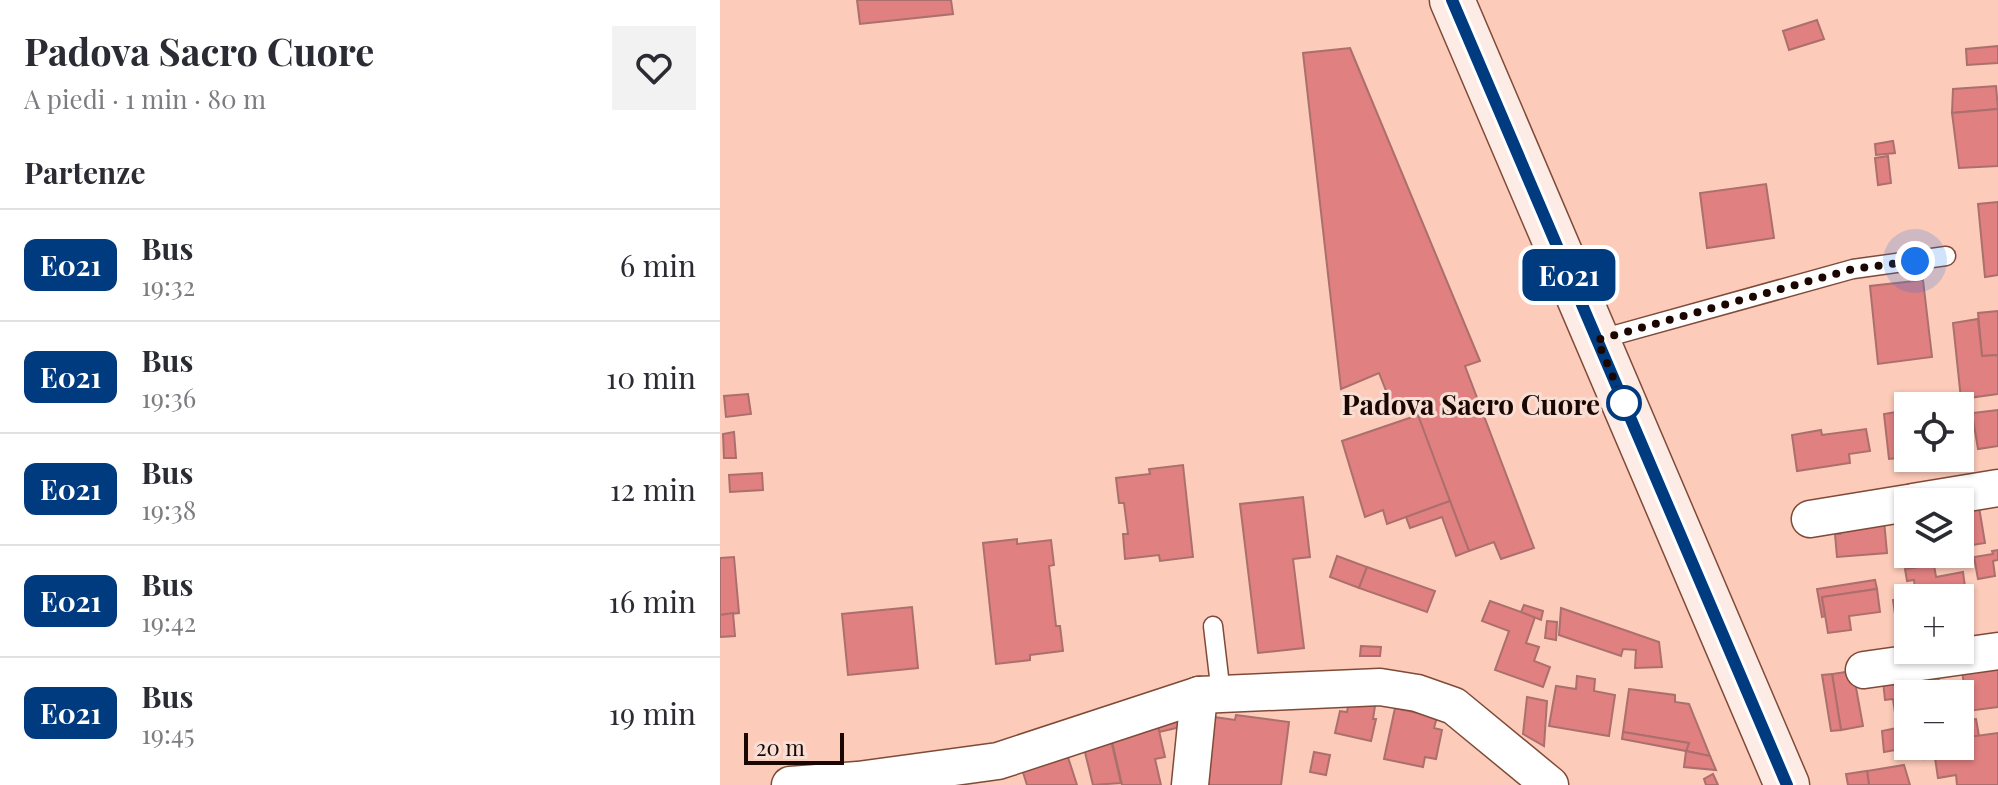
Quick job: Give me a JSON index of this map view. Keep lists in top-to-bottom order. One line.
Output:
{"places":["Padova Sacro Cuore"],"lines":["bus line E021"],"scale_bar":"20 m","page":{"heading":[["Padova Sacro Cuore","A piedi · 1 min · 80 m"],"Partenze"],"on_map":"E021","list":[{"mark":"E021","name":"Bus","note":"19:32","value":"6 min"},{"mark":"E021","name":"Bus","note":"19:36","value":"10 min"},{"mark":"E021","name":"Bus","note":"19:38","value":"12 min"},{"mark":"E021","name":"Bus","note":"19:42","value":"16 min"},{"mark":"E021","name":"Bus","note":"19:45","value":"19 min"}],"map_buttons":["+","−"],"scale":"20 m"}}
